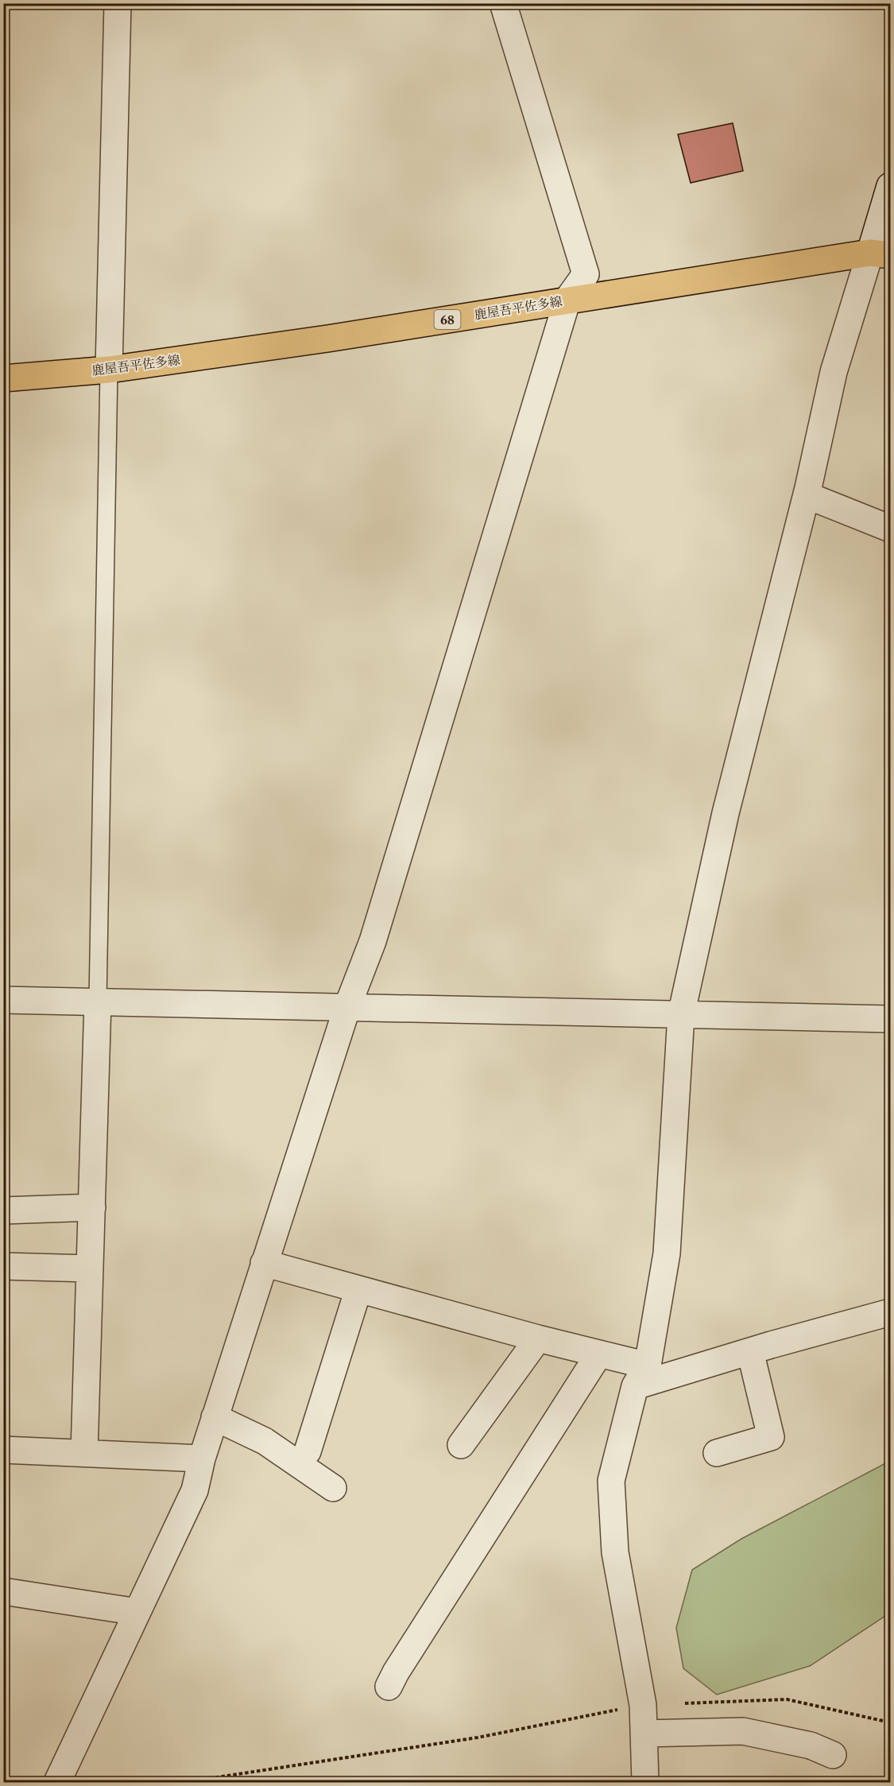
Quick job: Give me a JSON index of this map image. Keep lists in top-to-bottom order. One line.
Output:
{"streets":{"main road":["鹿屋吾平佐多線","68"]}}
